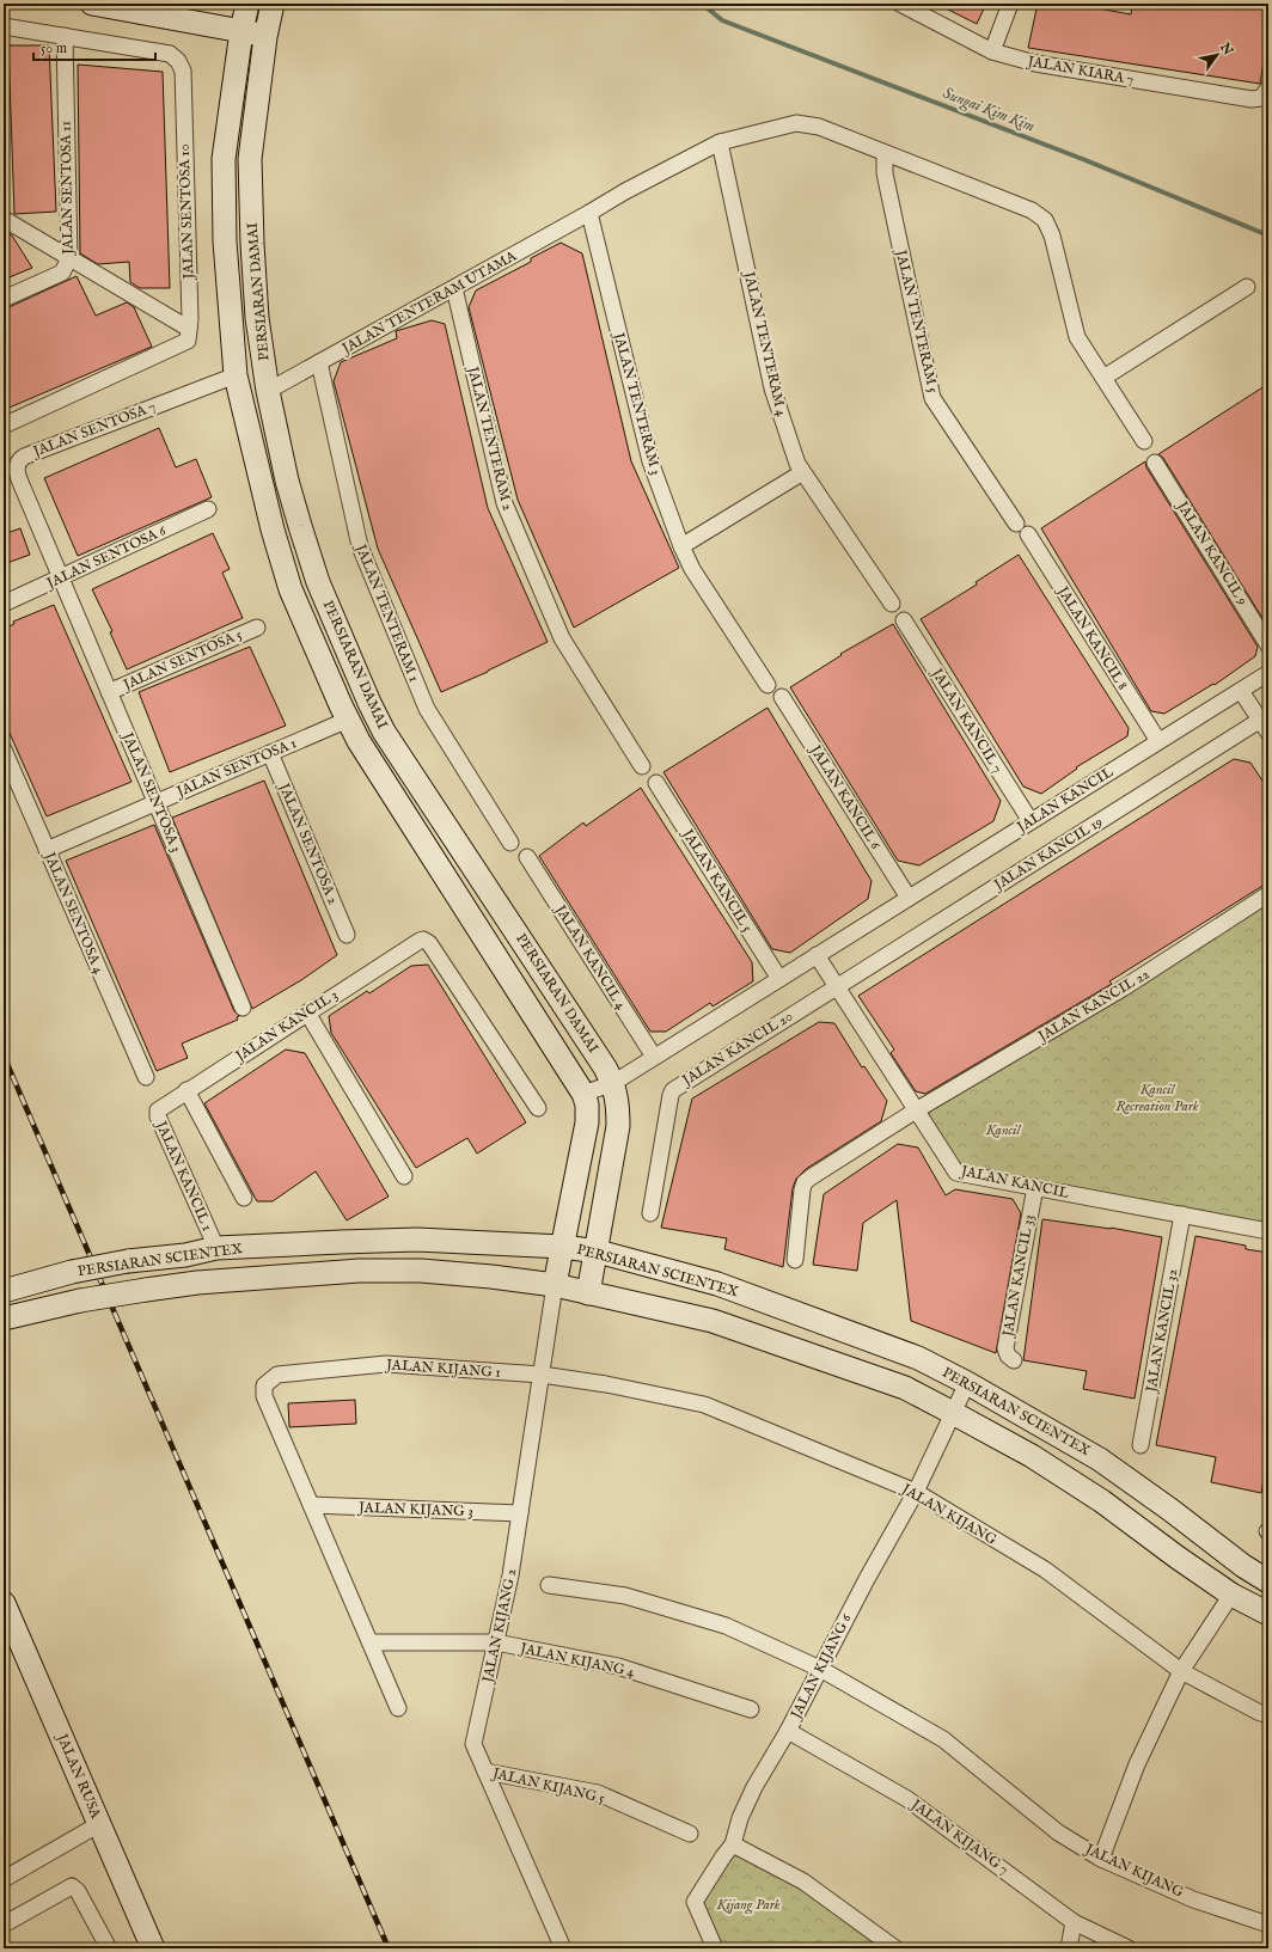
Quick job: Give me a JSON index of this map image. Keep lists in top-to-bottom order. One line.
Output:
{"streets":{"main road":["PERSIARAN DAMAI","PERSIARAN SCIENTEX","JALAN RUSA"],"street":["JALAN KIARA 7","JALAN SENTOSA 11","JALAN SENTOSA 10","JALAN TENTERAM UTAMA","JALAN TENTERAM 5","JALAN TENTERAM 4","JALAN TENTERAM 3","JALAN SENTOSA 7","JALAN TENTERAM 2","JALAN KANCIL 9","JALAN SENTOSA 6","JALAN TENTERAM 1","JALAN KANCIL 8","JALAN SENTOSA 5","JALAN KANCIL 7","JALAN SENTOSA 1","JALAN SENTOSA 3","JALAN KANCIL 6","JALAN KANCIL","JALAN SENTOSA 2","JALAN KANCIL 19","JALAN KANCIL 5","JALAN SENTOSA 4","JALAN KANCIL 4","JALAN KANCIL 22","JALAN KANCIL 3","JALAN KANCIL 20","JALAN KANCIL 1","JALAN KANCIL 33","JALAN KANCIL 32","JALAN KIJANG 1","JALAN KIJANG 3","JALAN KIJANG","JALAN KIJANG 2","JALAN KIJANG 4","JALAN KIJANG 6","JALAN KIJANG 5","JALAN KIJANG 7"]},"crossings":[["JALAN SENTOSA 11","JALAN SENTOSA 10"],["PERSIARAN DAMAI","JALAN TENTERAM UTAMA"],["PERSIARAN DAMAI","JALAN SENTOSA 7"],["PERSIARAN DAMAI","JALAN SENTOSA 1"],["PERSIARAN DAMAI","JALAN KANCIL"],["PERSIARAN DAMAI","PERSIARAN SCIENTEX"],["PERSIARAN DAMAI","JALAN KIJANG 2"],["JALAN TENTERAM UTAMA","JALAN TENTERAM 5"],["JALAN TENTERAM UTAMA","JALAN TENTERAM 4"],["JALAN TENTERAM UTAMA","JALAN TENTERAM 3"],["JALAN TENTERAM UTAMA","JALAN TENTERAM 2"],["JALAN TENTERAM UTAMA","JALAN TENTERAM 1"],["JALAN TENTERAM 5","JALAN KANCIL 8"],["JALAN SENTOSA 7","JALAN SENTOSA 6"],["JALAN SENTOSA 7","JALAN SENTOSA 3"],["JALAN SENTOSA 6","JALAN SENTOSA 3"],["JALAN KANCIL 8","JALAN KANCIL"],["JALAN SENTOSA 5","JALAN SENTOSA 3"],["JALAN KANCIL 7","JALAN KANCIL"],["JALAN SENTOSA 1","JALAN SENTOSA 3"],["JALAN SENTOSA 1","JALAN SENTOSA 2"],["JALAN SENTOSA 1","JALAN SENTOSA 4"],["JALAN KANCIL 6","JALAN KANCIL"],["JALAN KANCIL","JALAN KANCIL 19"],["JALAN KANCIL","JALAN KANCIL 5"],["JALAN KANCIL","JALAN KANCIL 4"],["JALAN KANCIL","JALAN KANCIL 22"],["JALAN KANCIL","JALAN KANCIL 20"],["JALAN KANCIL","JALAN KANCIL 33"],["JALAN KANCIL","JALAN KANCIL 32"],["JALAN KANCIL 19","JALAN KANCIL 20"],["JALAN KANCIL 3","JALAN KANCIL 1"],["JALAN KANCIL 1","PERSIARAN SCIENTEX"],["PERSIARAN SCIENTEX","JALAN KIJANG 2"],["PERSIARAN SCIENTEX","JALAN KIJANG 6"],["JALAN KIJANG 1","JALAN KIJANG 3"],["JALAN KIJANG 1","JALAN KIJANG"],["JALAN KIJANG 1","JALAN KIJANG 2"],["JALAN KIJANG 3","JALAN KIJANG 2"],["JALAN KIJANG","JALAN KIJANG 2"],["JALAN KIJANG","JALAN KIJANG 6"],["JALAN KIJANG 2","JALAN KIJANG 4"],["JALAN KIJANG 2","JALAN KIJANG 5"],["JALAN KIJANG 6","JALAN KIJANG 7"]],"water":["Sungai Kim Kim"],"parks":["Kancil Recreation Park","Kancil","Kijang Park"],"scale_bar":"50 m","north":"top right"}
